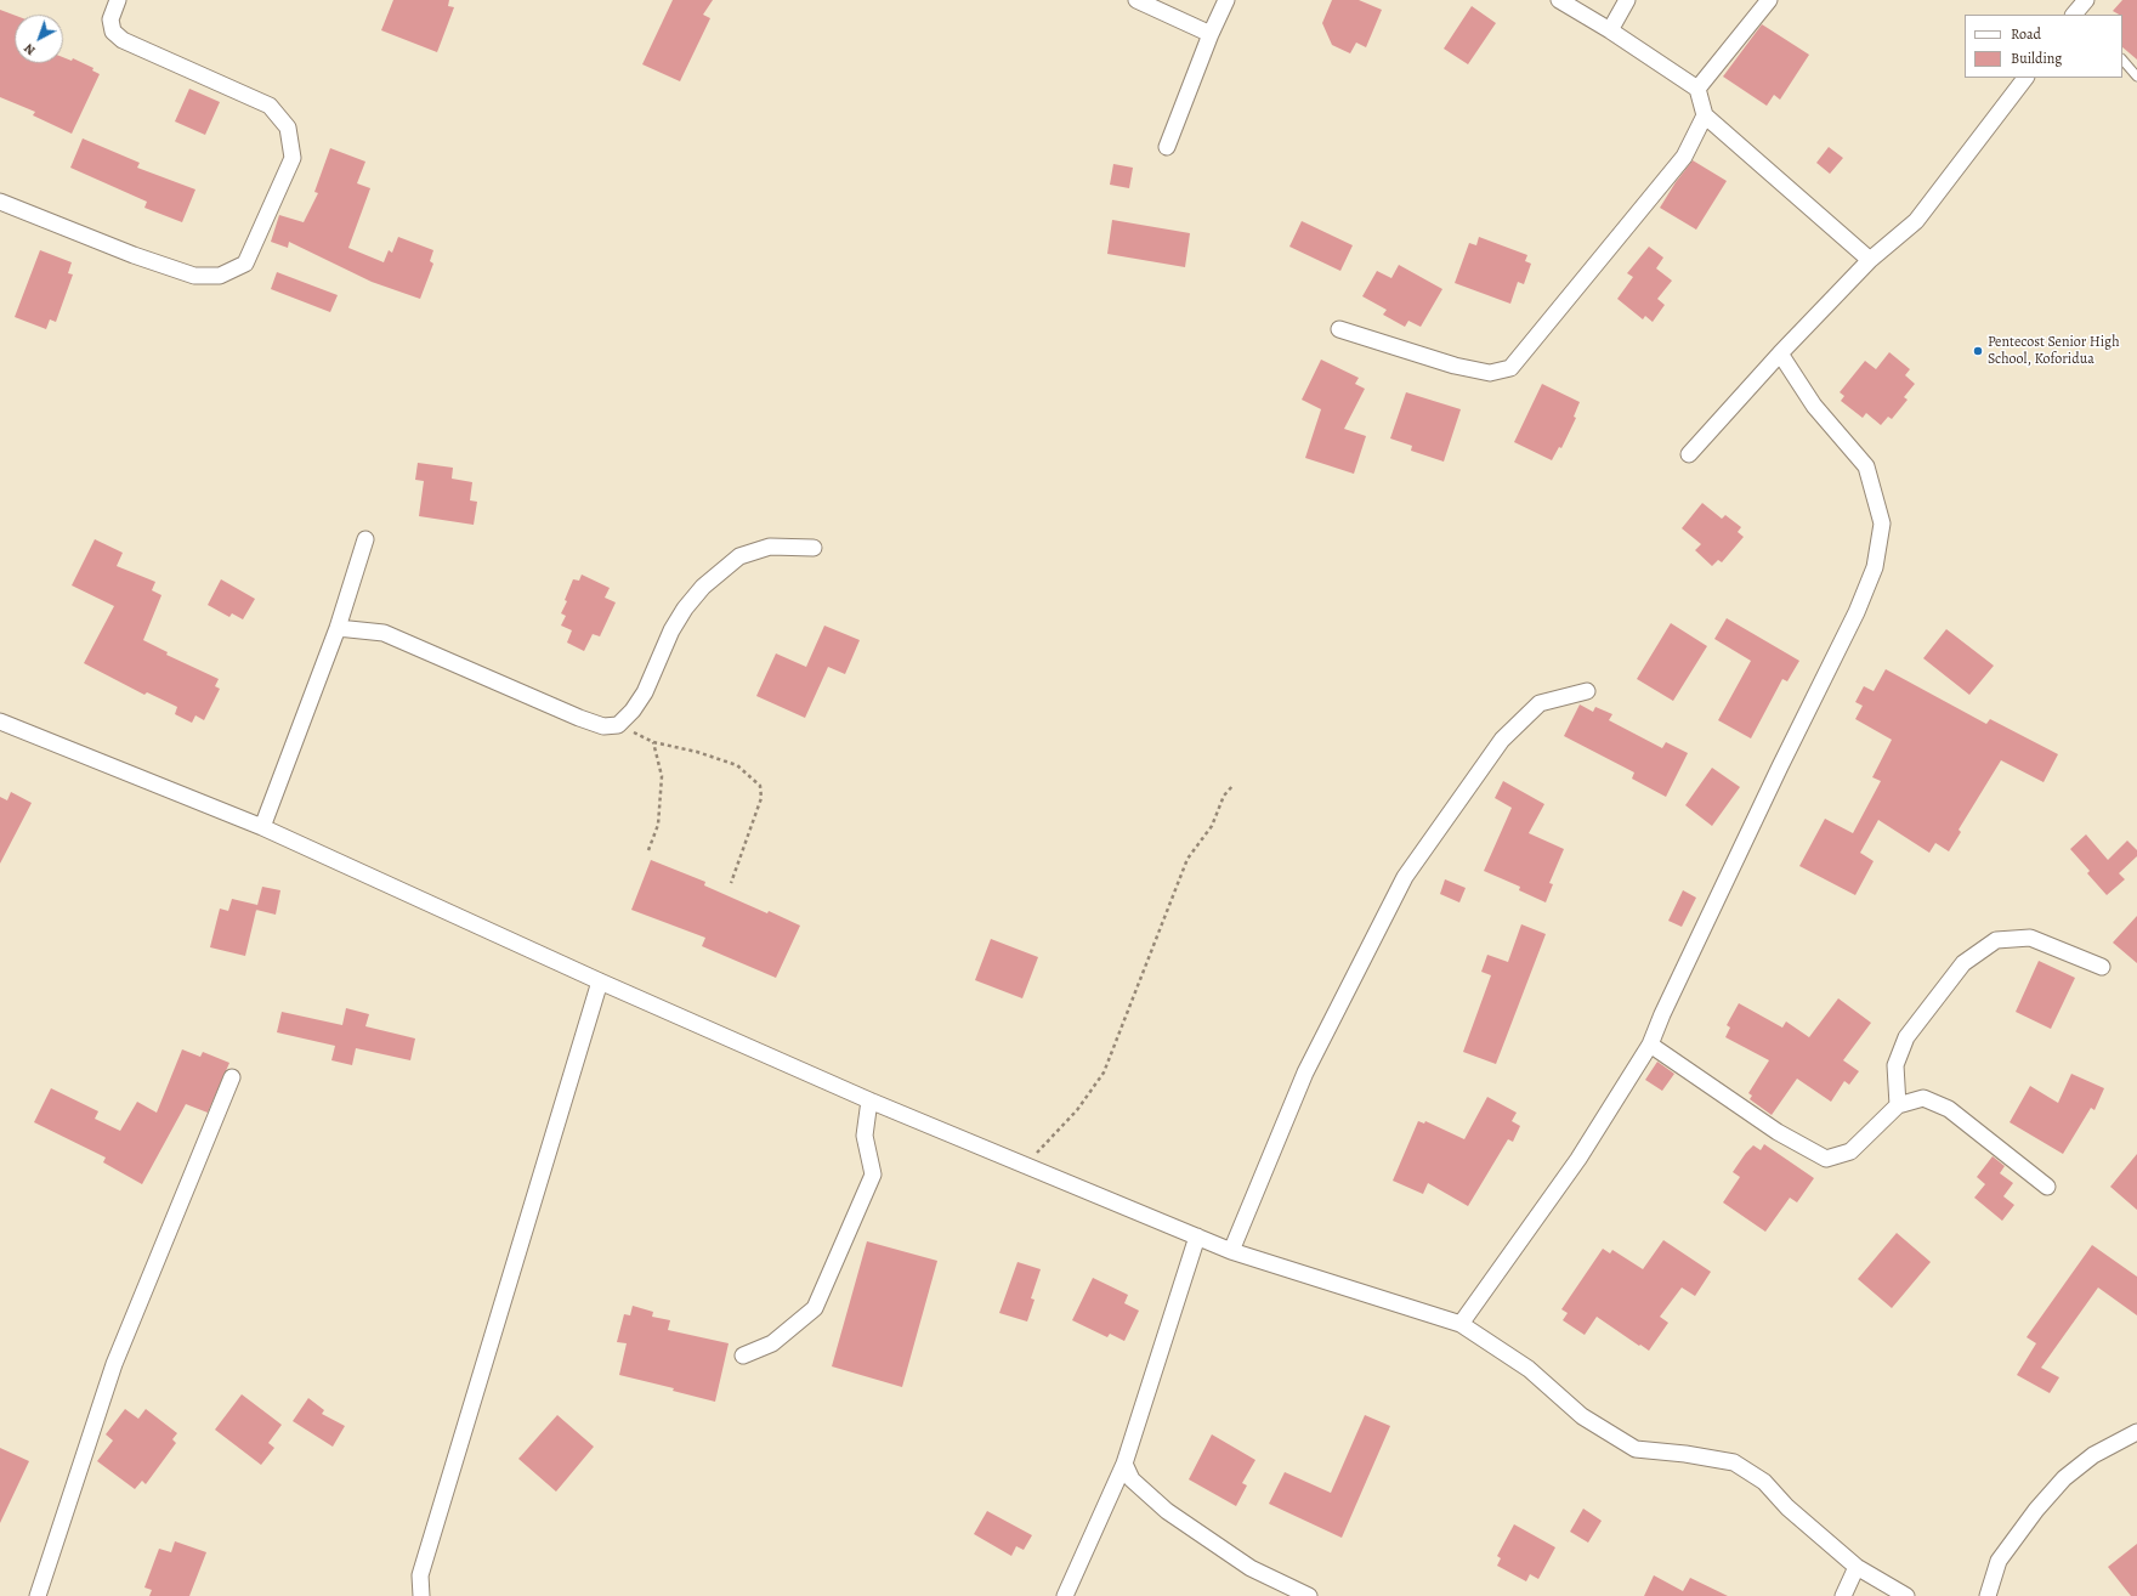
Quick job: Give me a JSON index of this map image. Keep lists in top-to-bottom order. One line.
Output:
{"places":["Pentecost Senior High School, Koforidua"],"legend":["Road","Building"],"north":"bottom left"}
